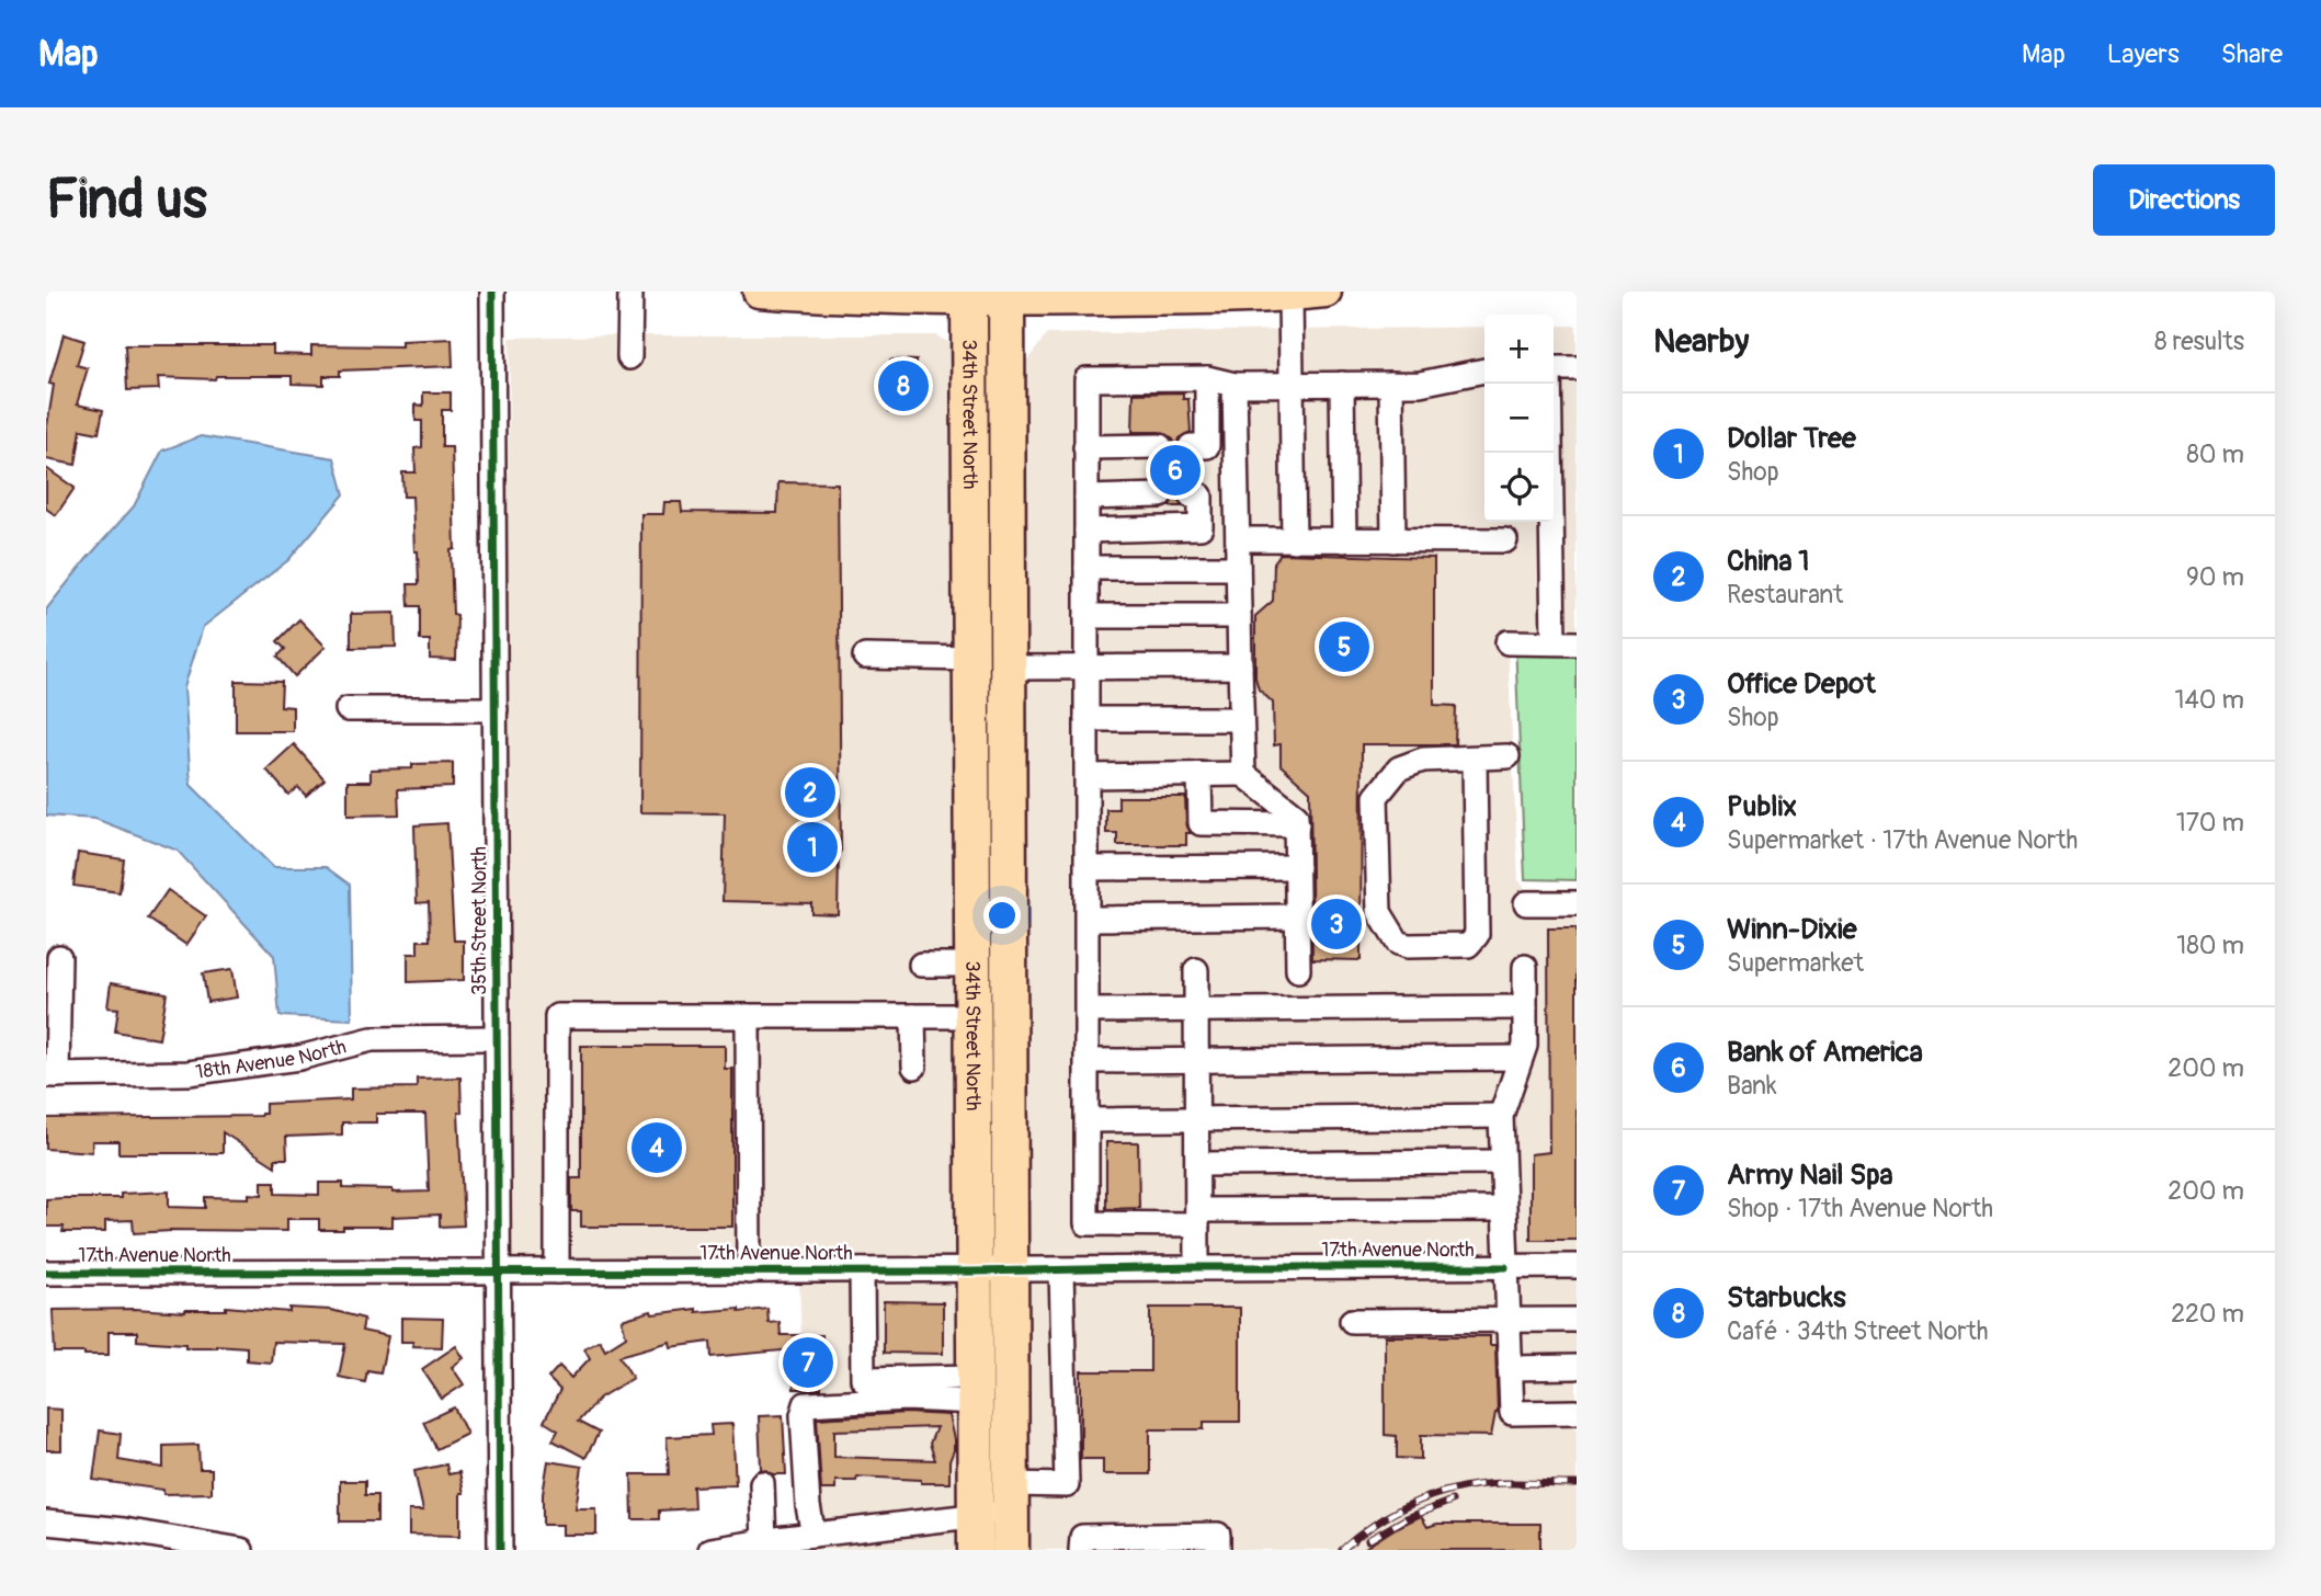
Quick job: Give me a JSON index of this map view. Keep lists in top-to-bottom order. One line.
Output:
{"streets":{"highway":["34th Street North"],"street":["35th Street North","18th Avenue North","17th Avenue North"]},"crossings":[["34th Street North","17th Avenue North"],["35th Street North","18th Avenue North"],["35th Street North","17th Avenue North"]],"page":{"header":"Map","nav":["Map","Layers","Share"],"buttons":"Directions","title":"Find us","heading":["Nearby","8 results"],"map_buttons":["+","−"],"pins":["8","6","5","2","1","3","4","7"],"list":[{"mark":"1","name":"Dollar Tree","note":"Shop","value":"80 m"},{"mark":"2","name":"China 1","note":"Restaurant","value":"90 m"},{"mark":"3","name":"Office Depot","note":"Shop","value":"140 m"},{"mark":"4","name":"Publix","note":"Supermarket · 17th Avenue North","value":"170 m"},{"mark":"5","name":"Winn-Dixie","note":"Supermarket","value":"180 m"},{"mark":"6","name":"Bank of America","note":"Bank","value":"200 m"},{"mark":"7","name":"Army Nail Spa","note":"Shop · 17th Avenue North","value":"200 m"},{"mark":"8","name":"Starbucks","note":"Café · 34th Street North","value":"220 m"}]}}
